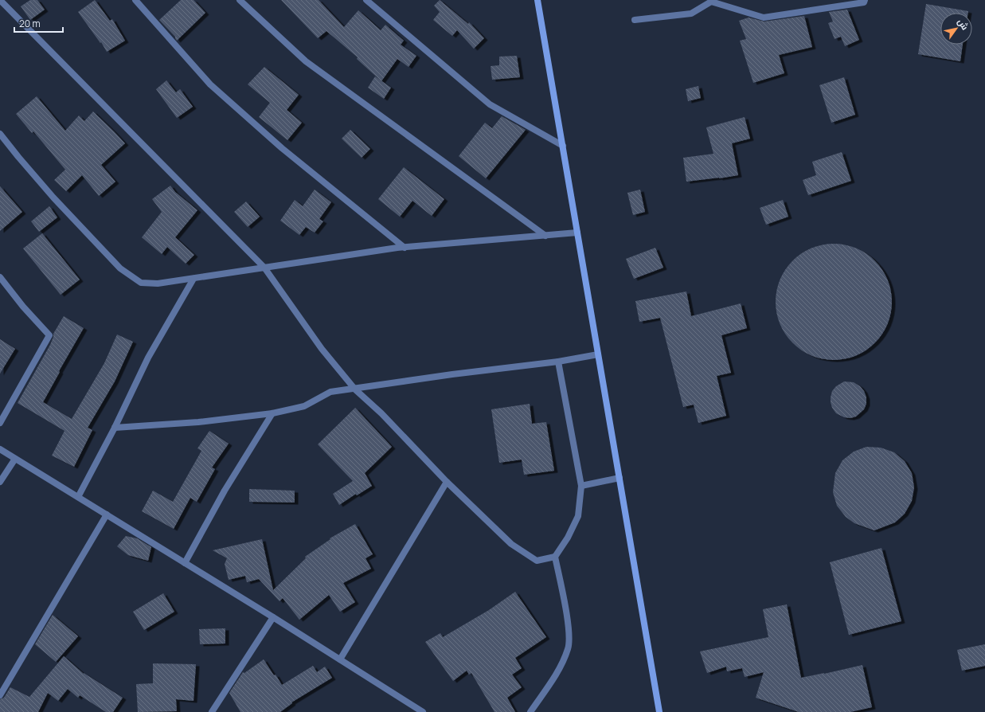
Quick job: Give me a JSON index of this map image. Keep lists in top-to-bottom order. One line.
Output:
{"scale_bar":"20 m","north":"top right"}
